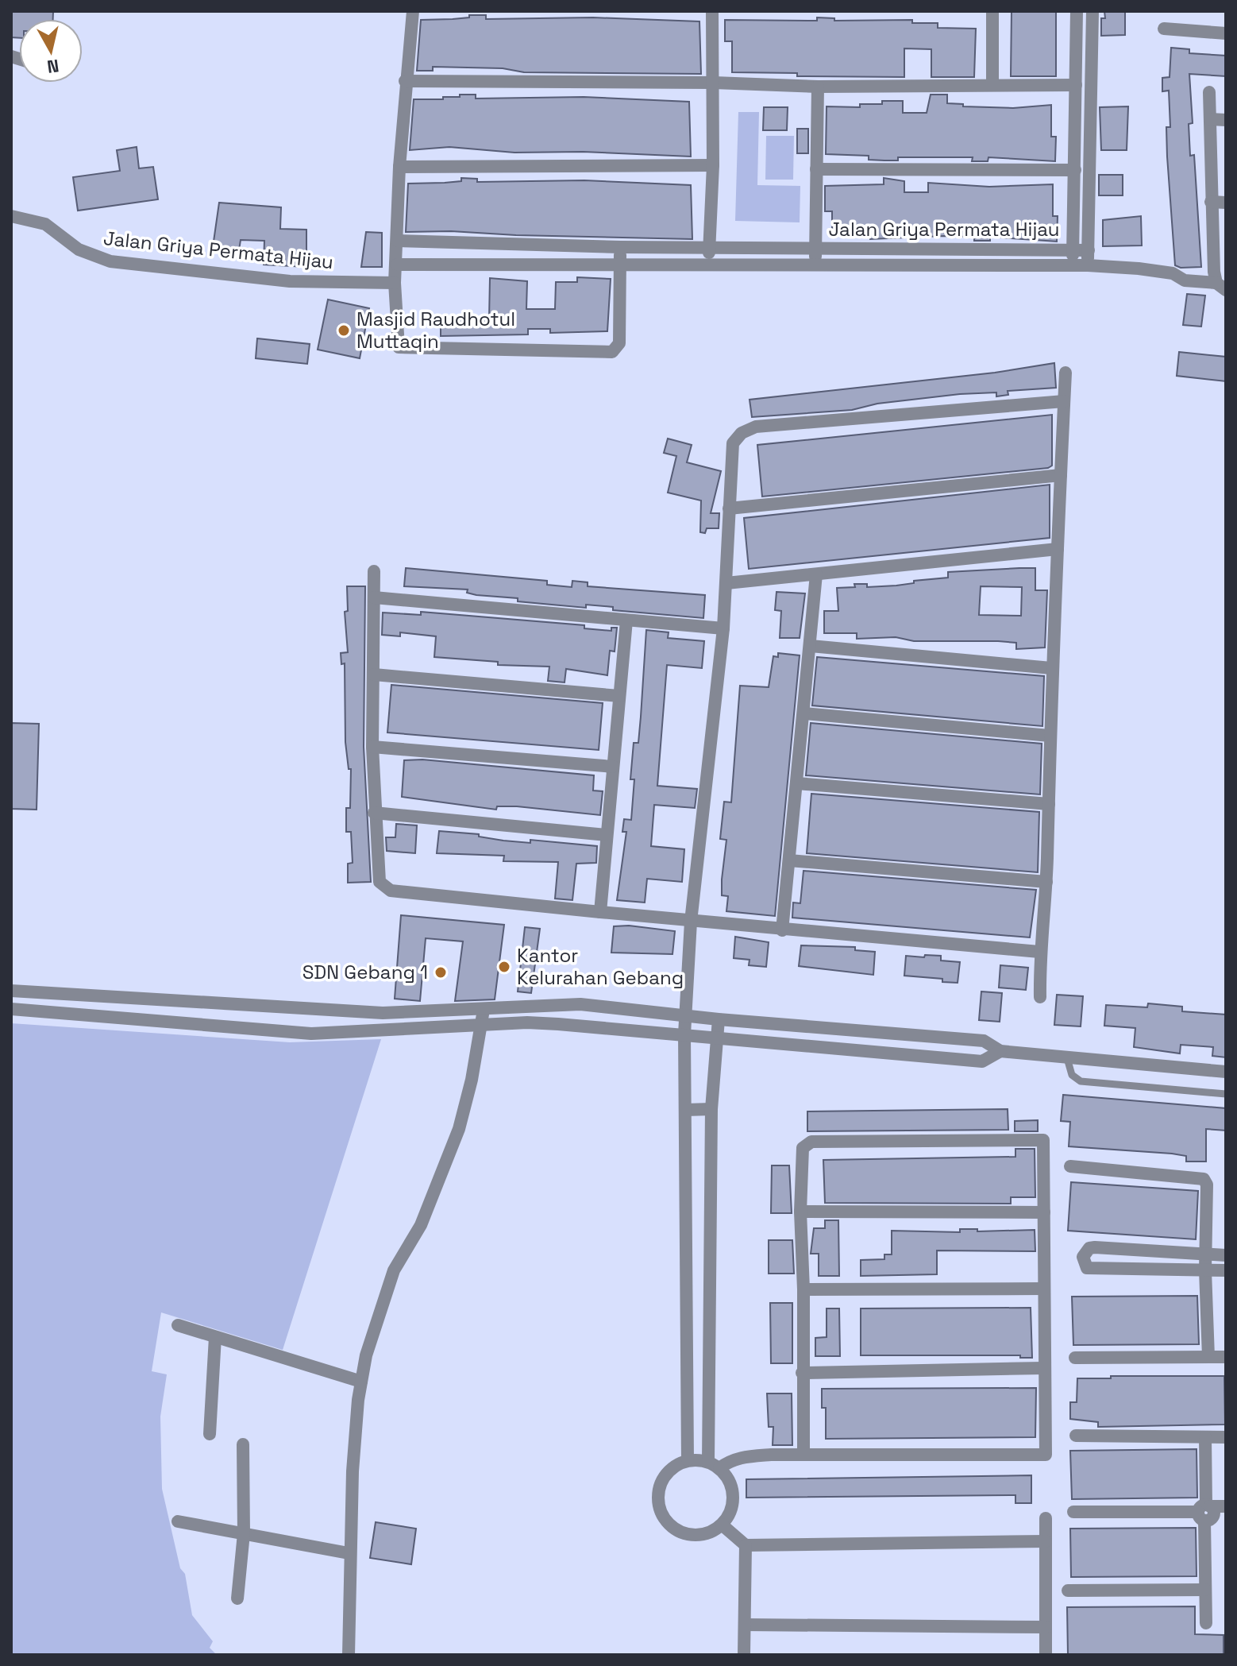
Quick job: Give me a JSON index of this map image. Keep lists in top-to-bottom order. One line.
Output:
{"streets":{"street":["Jalan Griya Permata Hijau"]},"places":["Masjid Raudhotul Muttaqin","Kantor Kelurahan Gebang","SDN Gebang 1"],"north":"bottom"}
